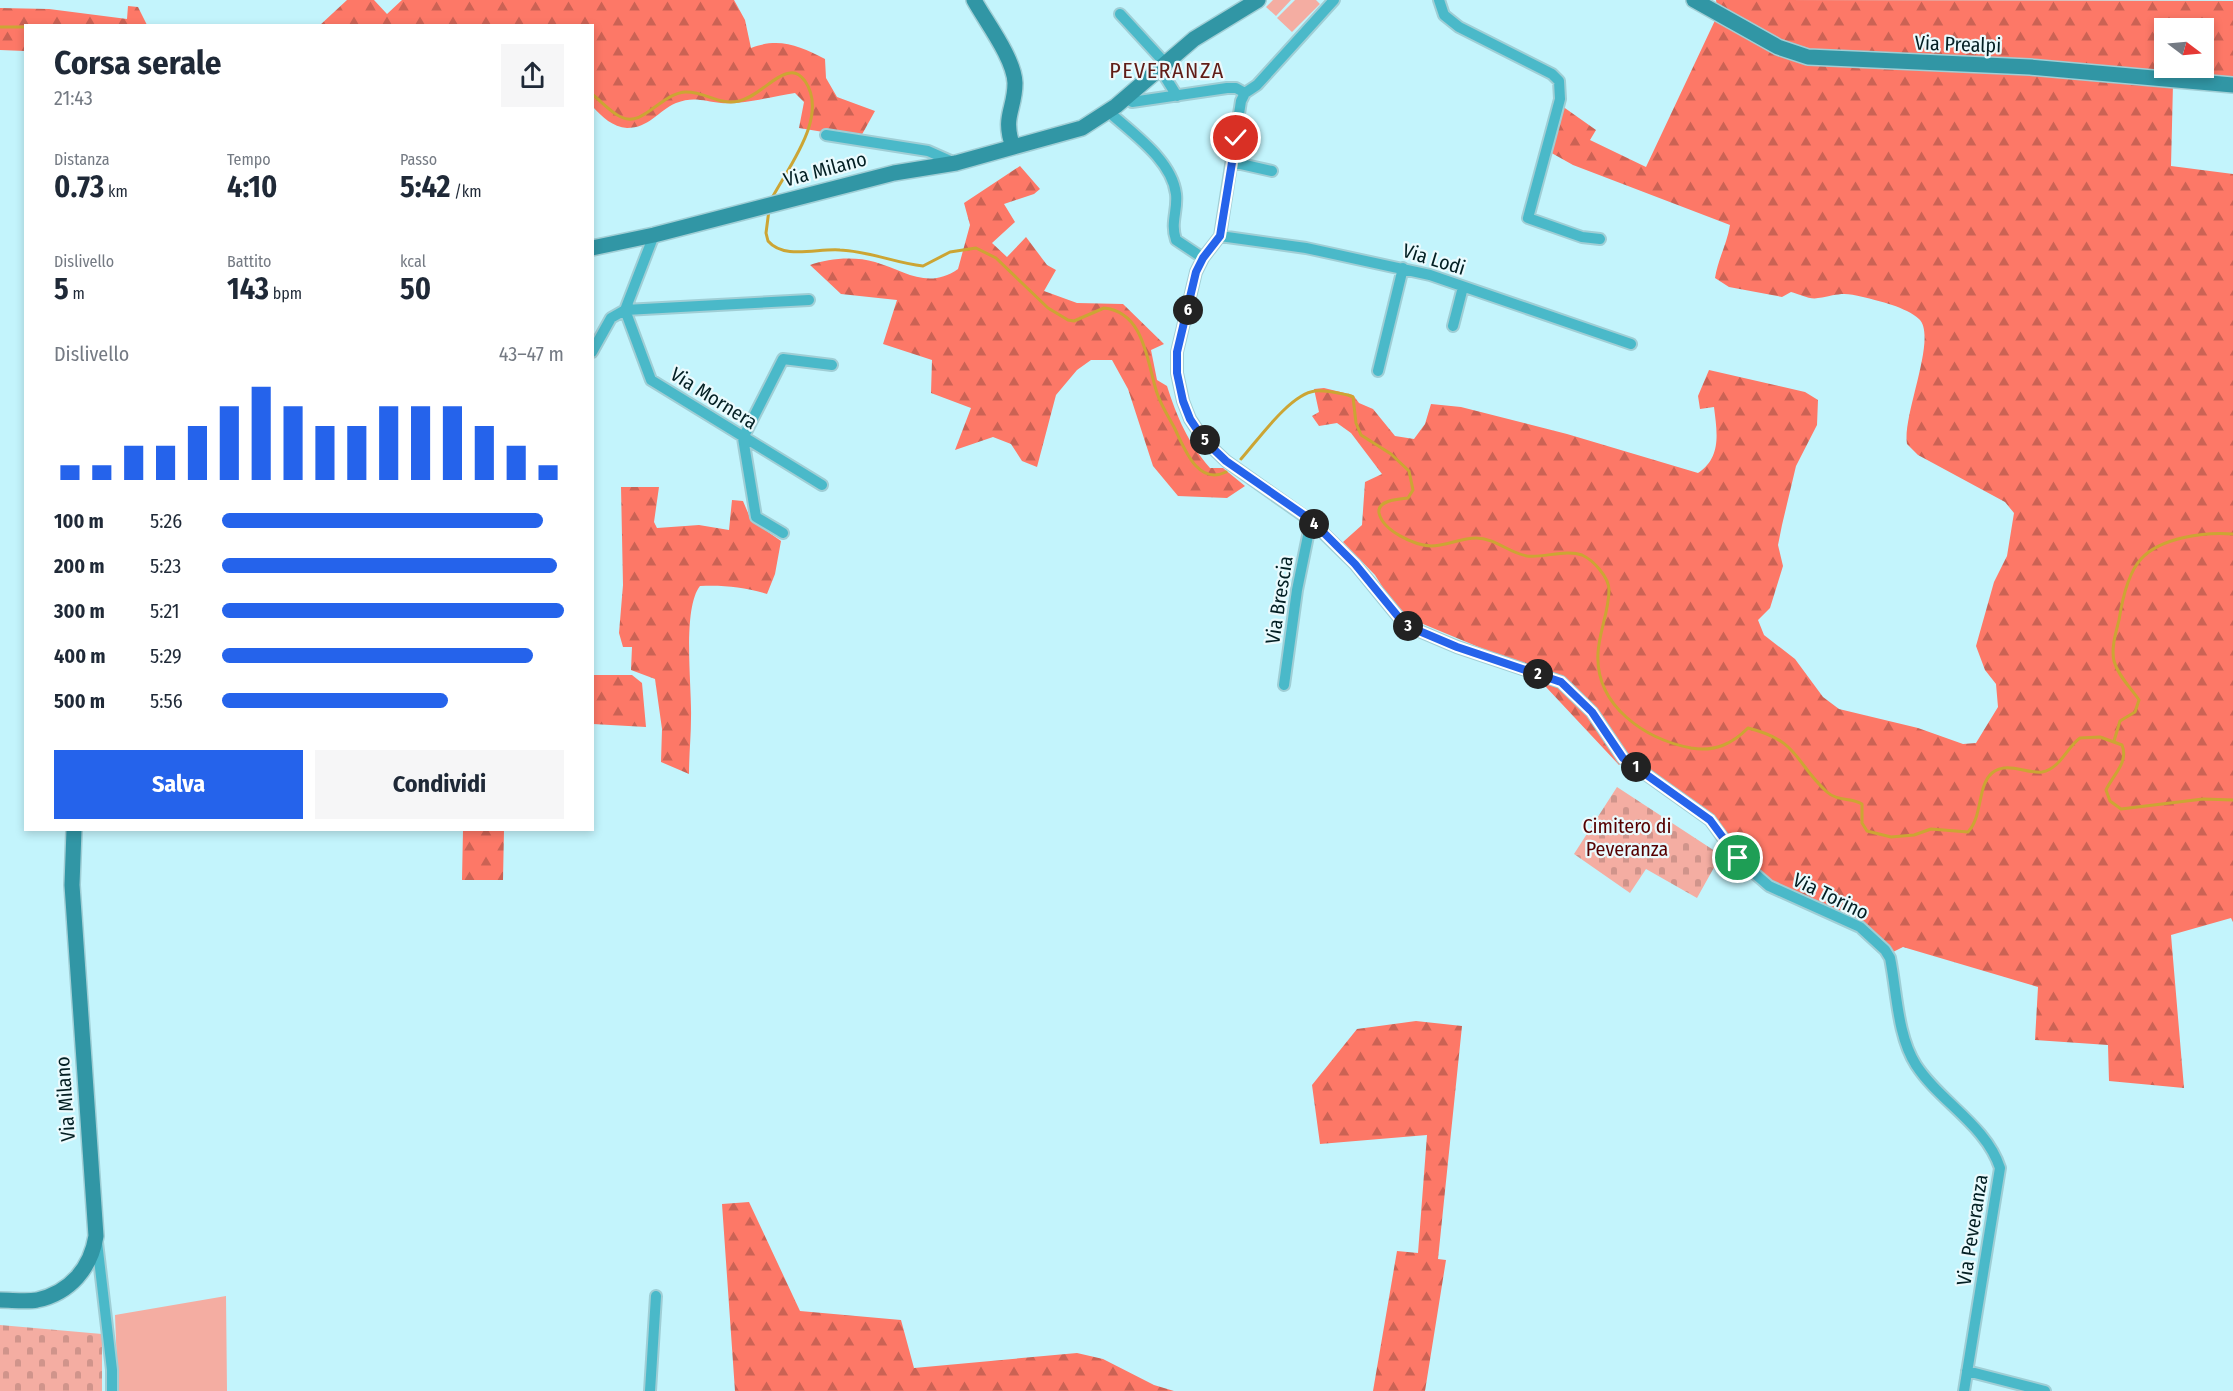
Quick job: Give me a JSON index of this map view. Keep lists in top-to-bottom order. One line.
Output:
{"streets":{"street":["Via Prealpi","Via Milano","Via Lodi","Via Mornera","Via Brescia","Via Torino","Via Peveranza"]},"crossings":[["Via Lodi","Via Torino"],["Via Brescia","Via Torino"],["Via Torino","Via Peveranza"]],"districts":["PEVERANZA"],"parks":["Cimitero di Peveranza"],"north":"right","page":{"heading":["Corsa serale","21:43"],"stats":[["Distanza","0.73 km"],["Tempo","4:10"],["Passo","5:42 /km"],["Dislivello","5 m"],["Battito","143 bpm"],["kcal","50"]],"pins":["6","5","4","3","2","1"],"chart":["Dislivello","43–47 m"],"list":[{"name":"100 m","note":"5:26"},{"name":"200 m","note":"5:23"},{"name":"300 m","note":"5:21"},{"name":"400 m","note":"5:29"},{"name":"500 m","note":"5:56"}],"buttons":["Salva","Condividi"]}}
